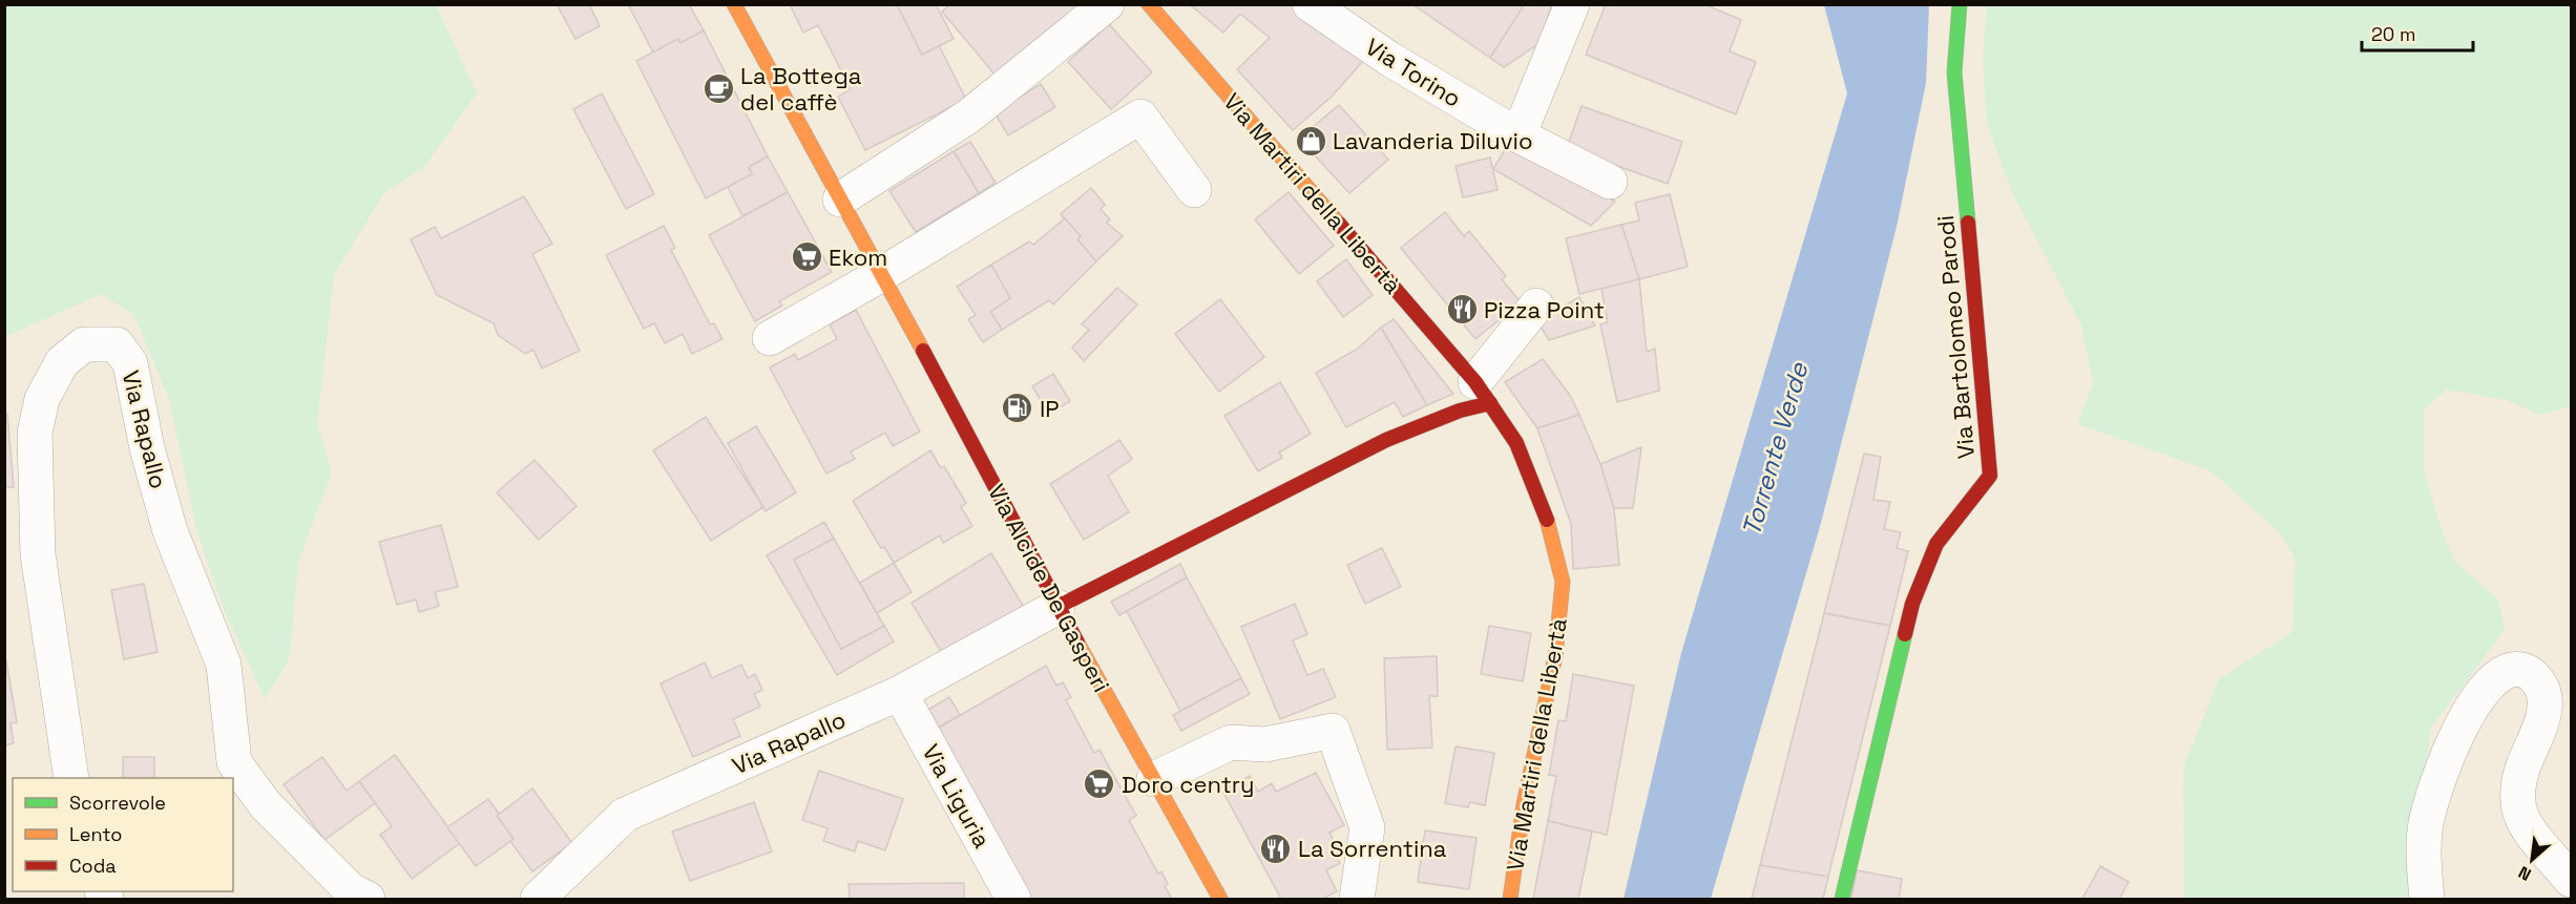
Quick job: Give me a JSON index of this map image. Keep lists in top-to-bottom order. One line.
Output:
{"streets":{"main road":["Via Martiri della Libertà","Via Bartolomeo Parodi","Via Alcide De Gasperi"],"street":["Via Torino","Via Rapallo","Via Liguria"]},"crossings":[["Via Rapallo","Via Alcide De Gasperi"],["Via Rapallo","Via Liguria"]],"water":["Torrente Verde"],"places":{"cafe":["La Bottega del caffè"],"shop":["Lavanderia Diluvio"],"supermarket":["Ekom","Doro centry"],"restaurant":["Pizza Point","La Sorrentina"],"fuel station":["IP"]},"legend":["Scorrevole","Lento","Coda"],"scale_bar":"20 m","north":"bottom left"}
